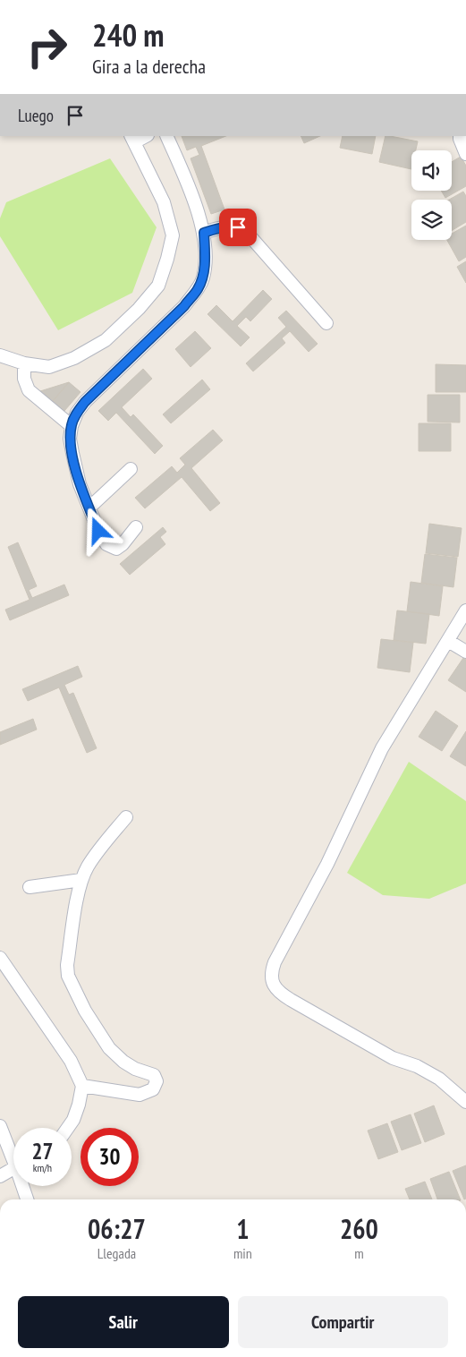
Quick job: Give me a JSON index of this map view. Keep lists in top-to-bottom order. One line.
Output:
{"page":{"turn":["240 m","Gira a la derecha"],"then":"Luego","speed":"27 km/h","limit":"30","eta":["06:27","Llegada","1","min","260","m"],"buttons":["Salir","Compartir"]}}
